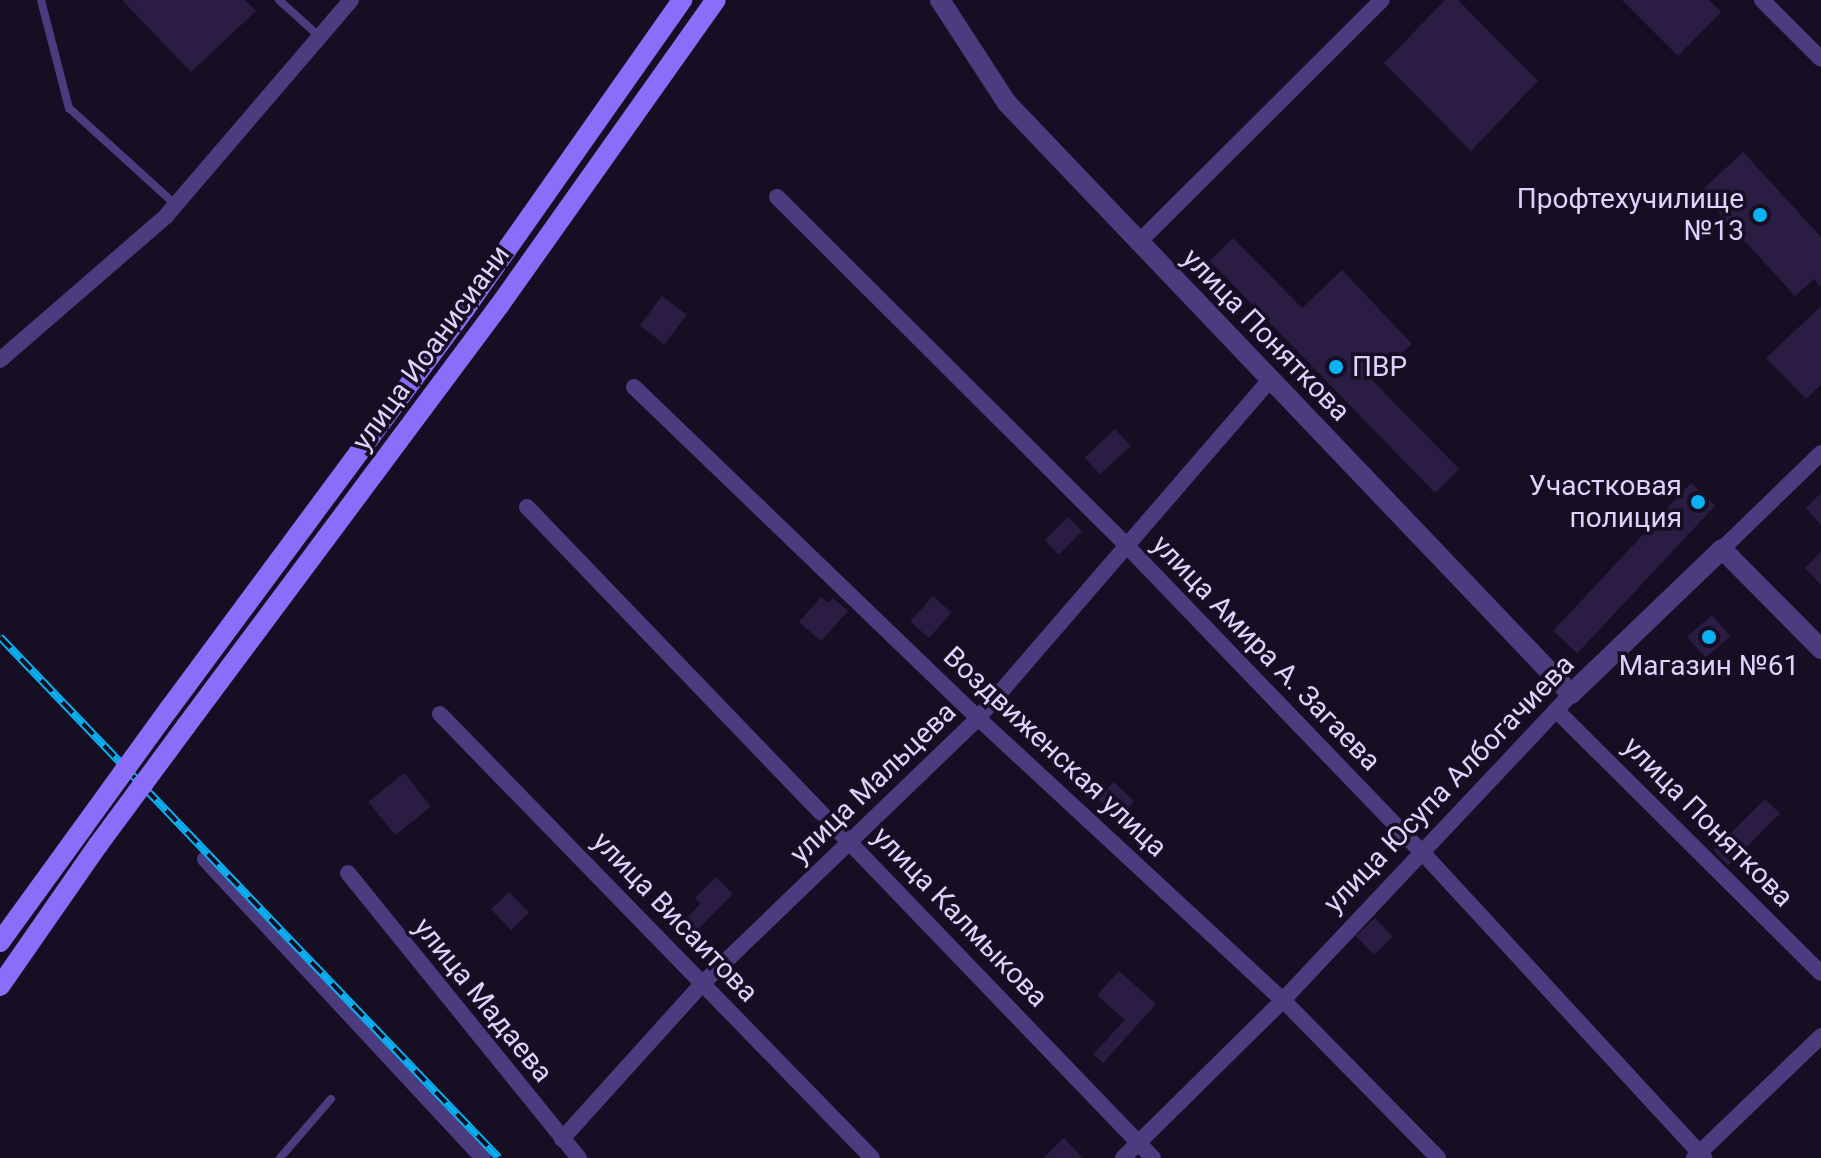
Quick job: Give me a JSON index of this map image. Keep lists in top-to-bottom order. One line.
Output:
{"streets":{"main road":["улица Иоанисиани"],"street":["улица Поняткова","улица Амира А. Загаева","Воздвиженская улица","улица Мальцева","улица Юсупа Албогачиева","улица Висаитова","улица Калмыкова","улица Мадаева"]},"crossings":[["улица Поняткова","улица Мальцева"],["улица Поняткова","улица Юсупа Албогачиева"],["улица Амира А. Загаева","улица Мальцева"],["улица Амира А. Загаева","улица Юсупа Албогачиева"],["Воздвиженская улица","улица Мальцева"],["Воздвиженская улица","улица Юсупа Албогачиева"],["улица Мальцева","улица Висаитова"],["улица Мальцева","улица Калмыкова"],["улица Мальцева","улица Мадаева"],["улица Юсупа Албогачиева","улица Калмыкова"]],"places":["Профтехучилище №13","ПВР","Участковая полиция","Магазин №61"]}
